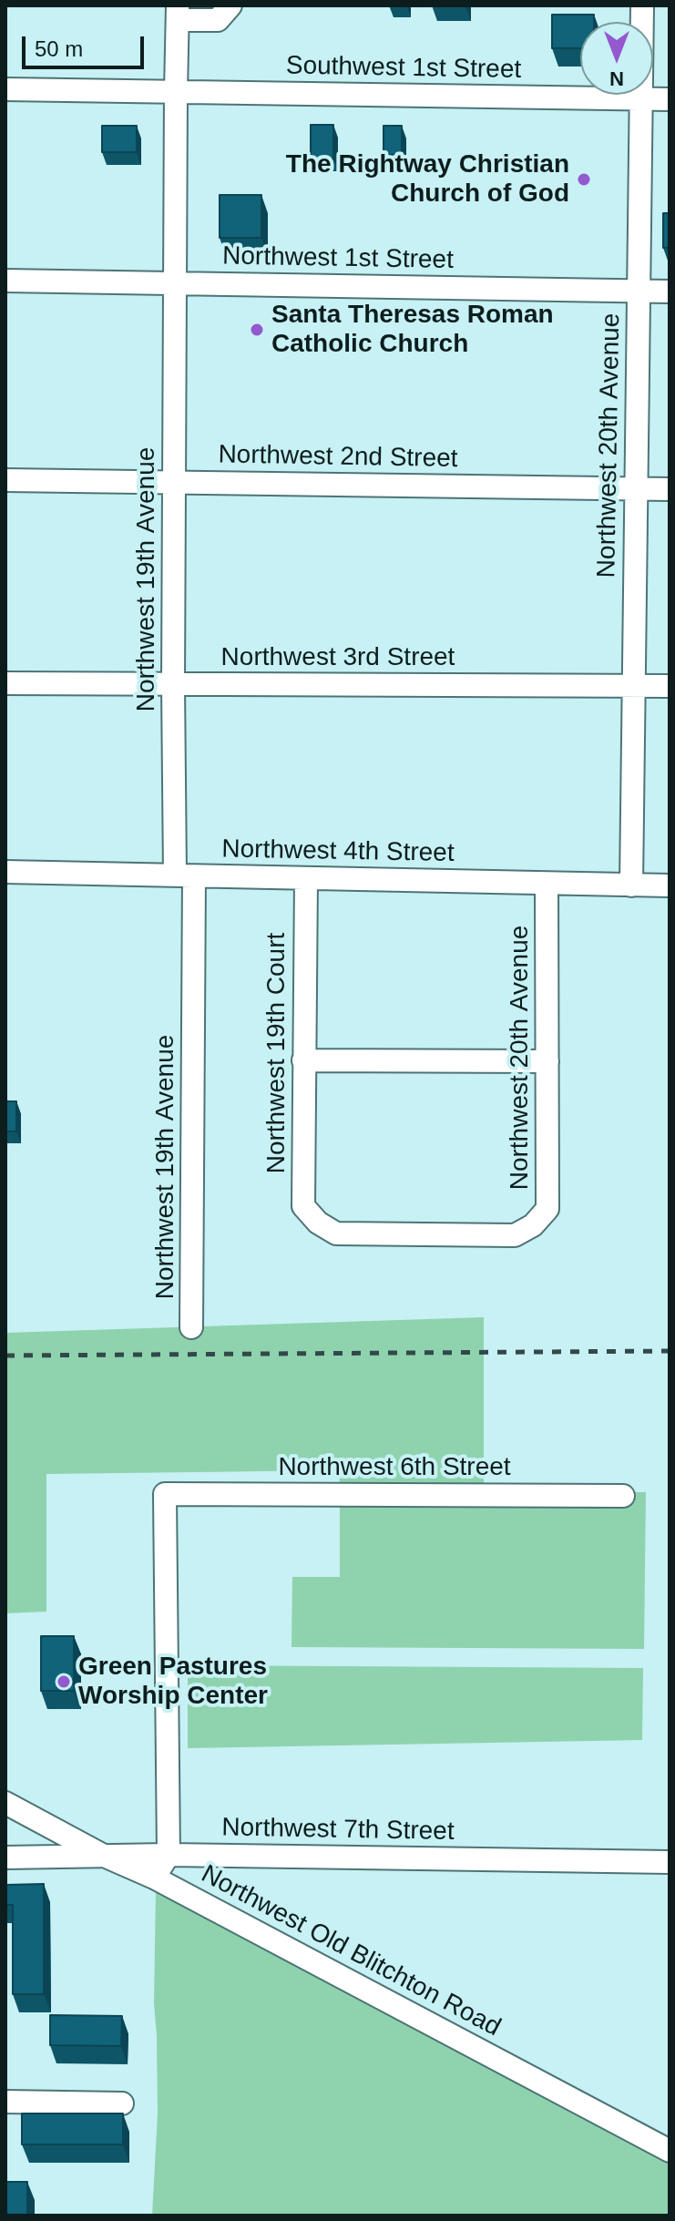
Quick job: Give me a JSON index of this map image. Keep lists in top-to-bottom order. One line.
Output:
{"streets":{"street":["Southwest 1st Street","Northwest 1st Street","Northwest 20th Avenue","Northwest 2nd Street","Northwest 19th Avenue","Northwest 3rd Street","Northwest 4th Street","Northwest 19th Court","Northwest 6th Street","Northwest 7th Street","Northwest Old Blitchton Road"]},"crossings":[["Southwest 1st Street","Northwest 20th Avenue"],["Southwest 1st Street","Northwest 19th Avenue"],["Northwest 1st Street","Northwest 20th Avenue"],["Northwest 1st Street","Northwest 19th Avenue"],["Northwest 20th Avenue","Northwest 2nd Street"],["Northwest 20th Avenue","Northwest 3rd Street"],["Northwest 20th Avenue","Northwest 4th Street"],["Northwest 20th Avenue","Northwest 19th Court"],["Northwest 2nd Street","Northwest 19th Avenue"],["Northwest 19th Avenue","Northwest 3rd Street"],["Northwest 19th Avenue","Northwest 4th Street"],["Northwest 4th Street","Northwest 19th Court"],["Northwest 6th Street","Northwest 7th Street"],["Northwest 7th Street","Northwest Old Blitchton Road"]],"places":["The Rightway Christian Church of God","Santa Theresas Roman Catholic Church","Green Pastures Worship Center"],"scale_bar":"50 m","north":"bottom"}
